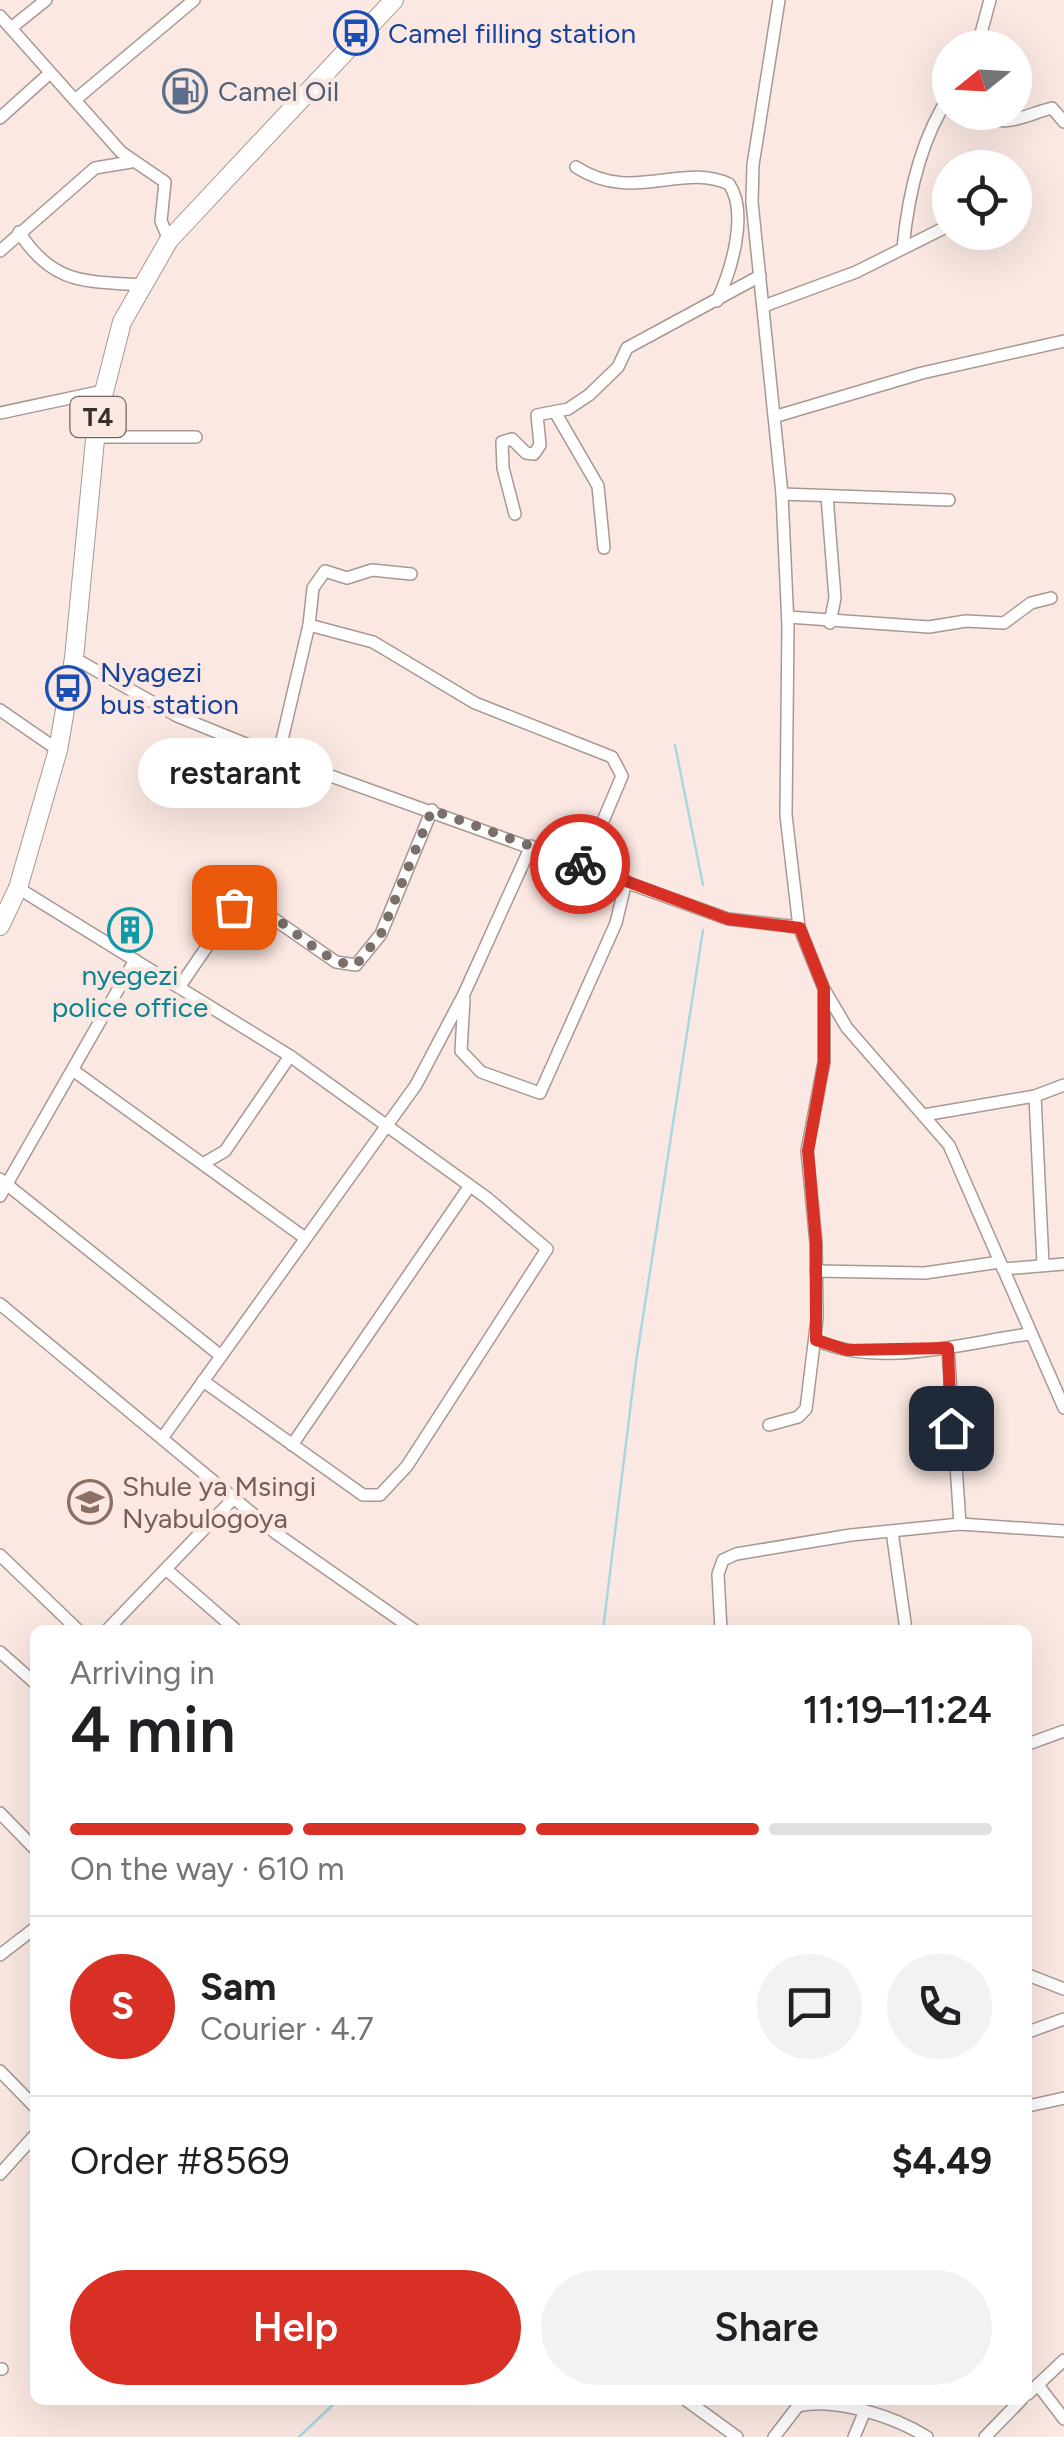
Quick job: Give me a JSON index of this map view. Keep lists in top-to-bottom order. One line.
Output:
{"streets":{"highway":["T4"]},"places":{"bus stop":["Camel filling station","Nyagezi bus station"],"fuel station":["Camel Oil"],"other":["restarant"],"building":["nyegezi police office"],"school or university":["Shule ya Msingi Nyabulogoya"]},"north":"left","page":{"bubble":"restarant","heading":["4 min","Arriving in","11:19–11:24"],"panel":["Sam","Courier · 4.7","Order #8569","$4.49"],"bar":"On the way · 610 m","round":"S","buttons":["Help","Share"]}}
